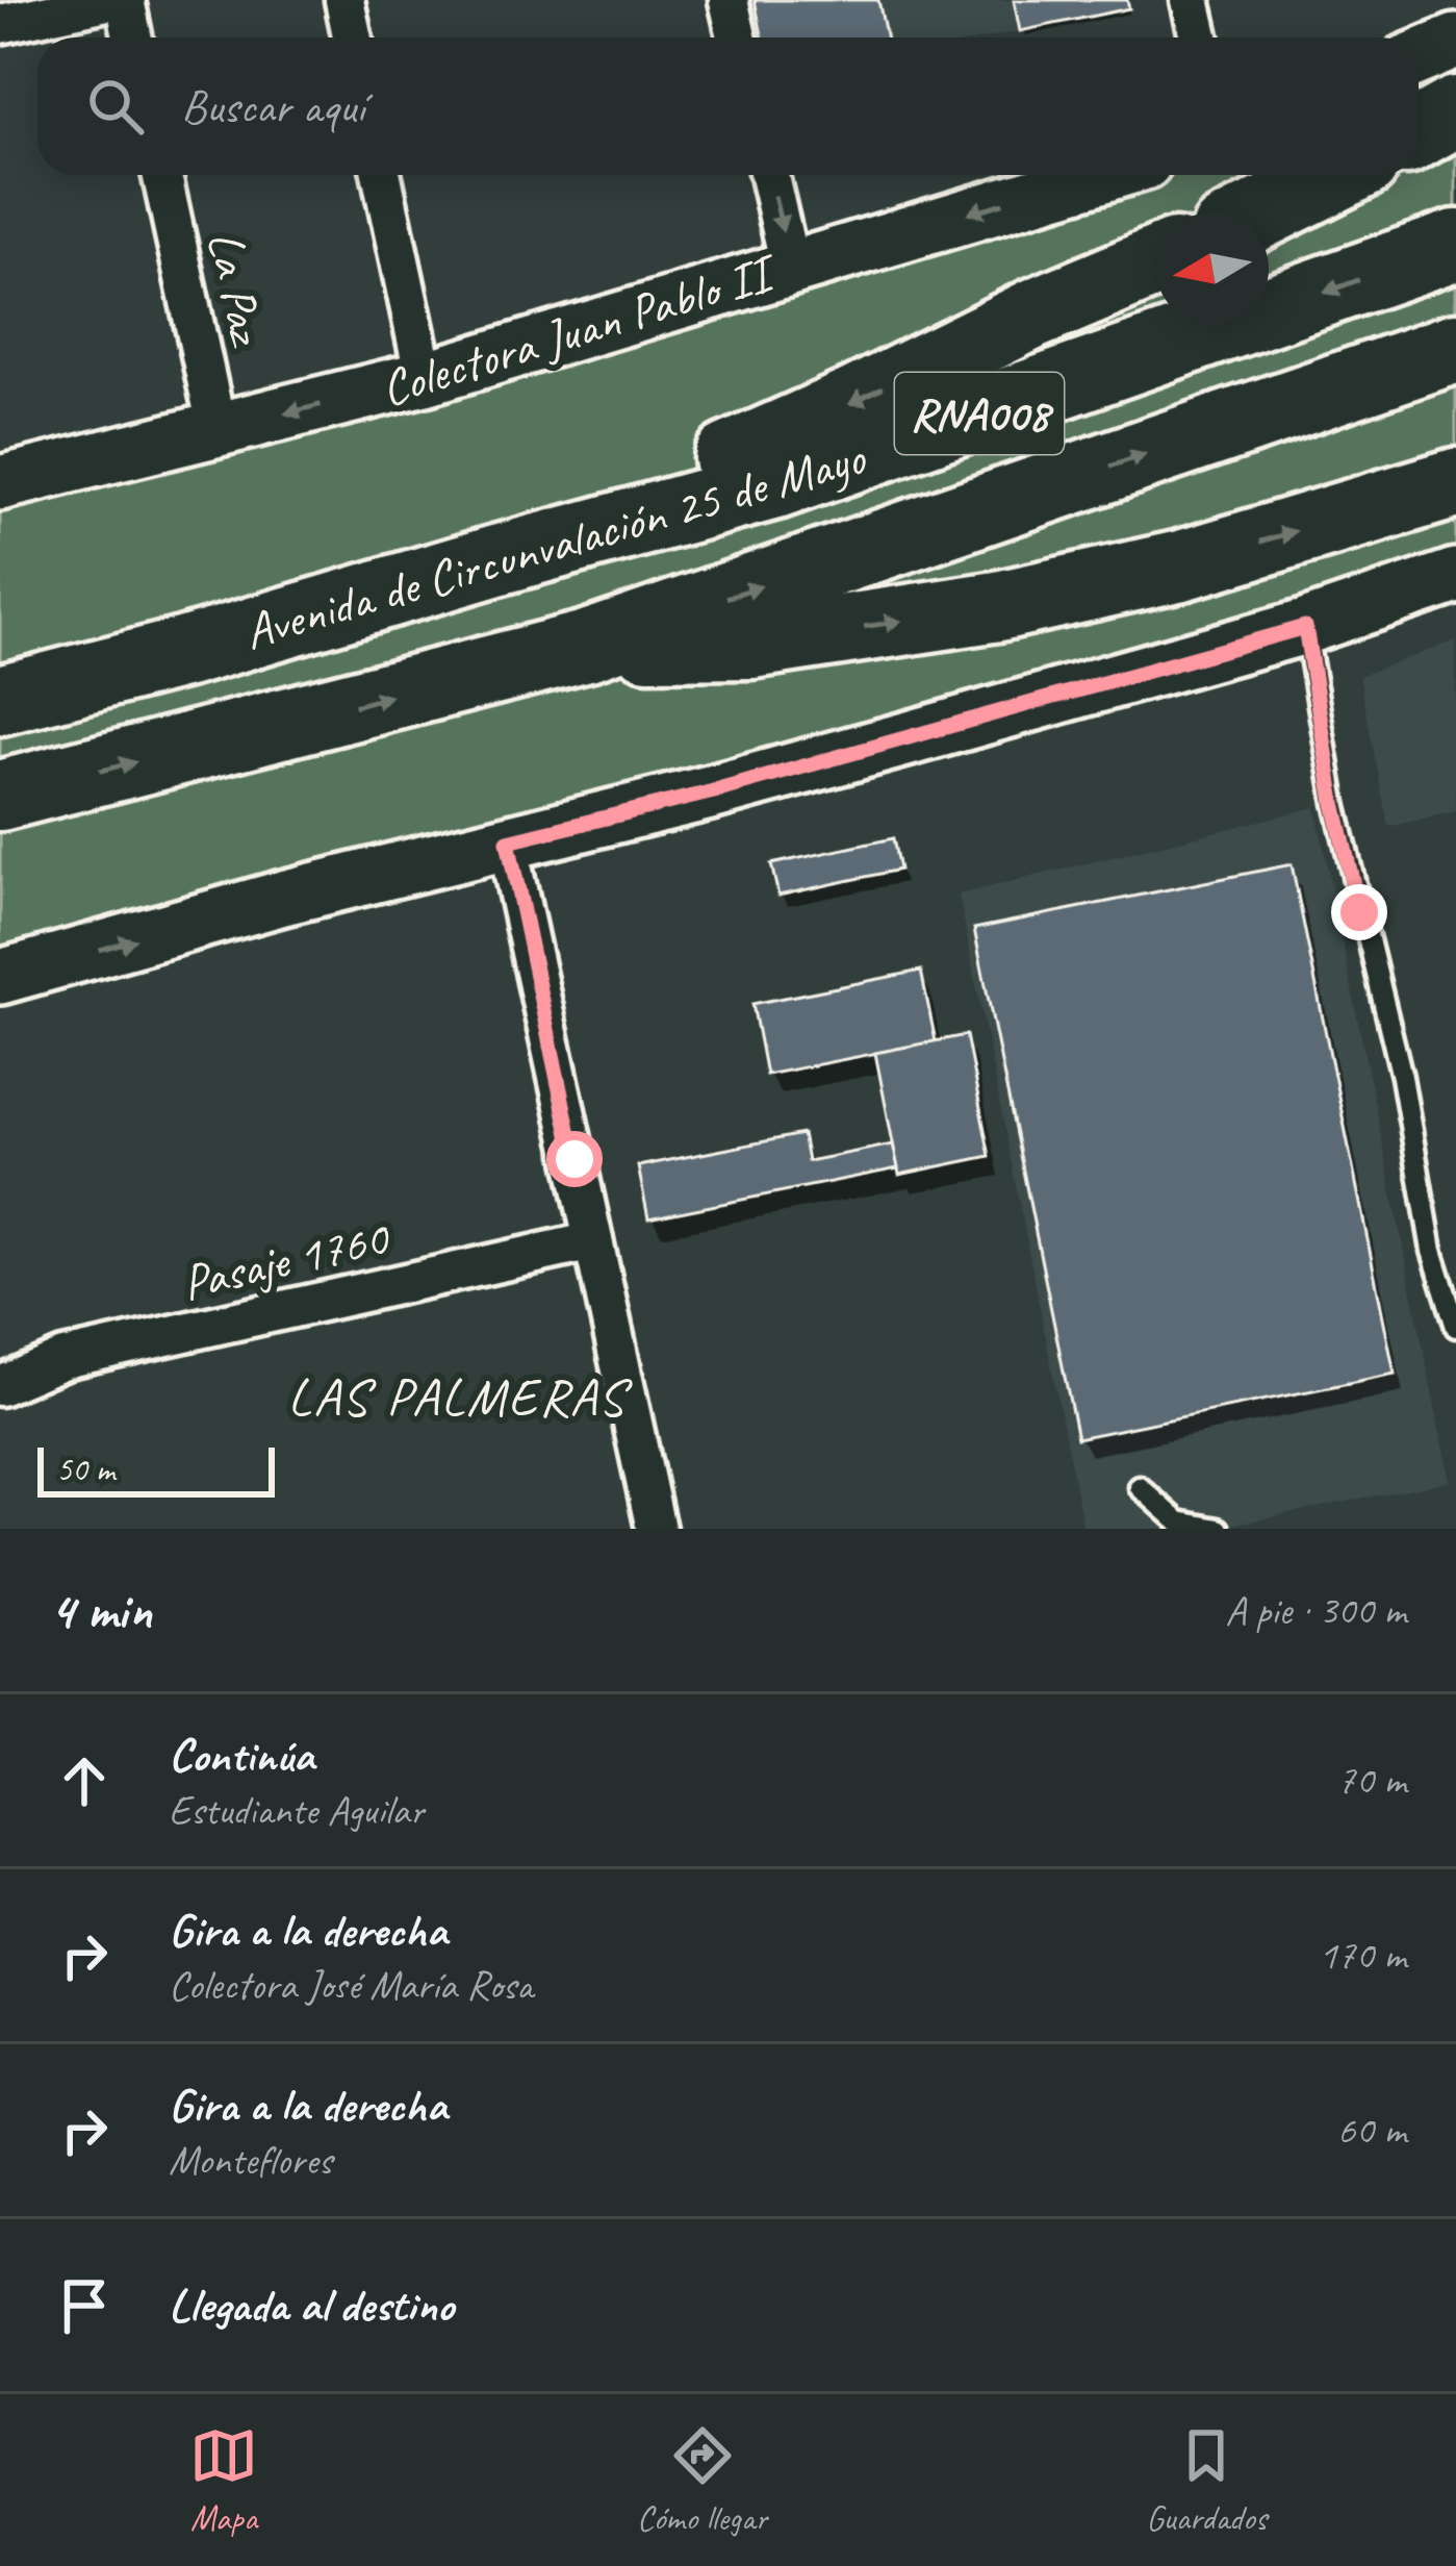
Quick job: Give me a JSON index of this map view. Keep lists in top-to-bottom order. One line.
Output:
{"streets":{"highway":["RNA008","Avenida de Circunvalación 25 de Mayo"],"main road":["Colectora Juan Pablo II"],"street":["La Paz","Pasaje 1760"]},"crossings":[["La Paz","Colectora Juan Pablo II"],["RNA008","Avenida de Circunvalación 25 de Mayo"]],"districts":["LAS PALMERAS"],"scale_bar":"50 m","north":"left","page":{"search":"Buscar aquí","scale":"50 m","heading":["4 min","A pie · 300 m"],"list":[["Continúa","Estudiante Aguilar","70 m"],["Gira a la derecha","Colectora José María Rosa","170 m"],["Gira a la derecha","Monteflores","60 m"],"Llegada al destino"],"nav":["Mapa","Cómo llegar","Guardados"]}}
